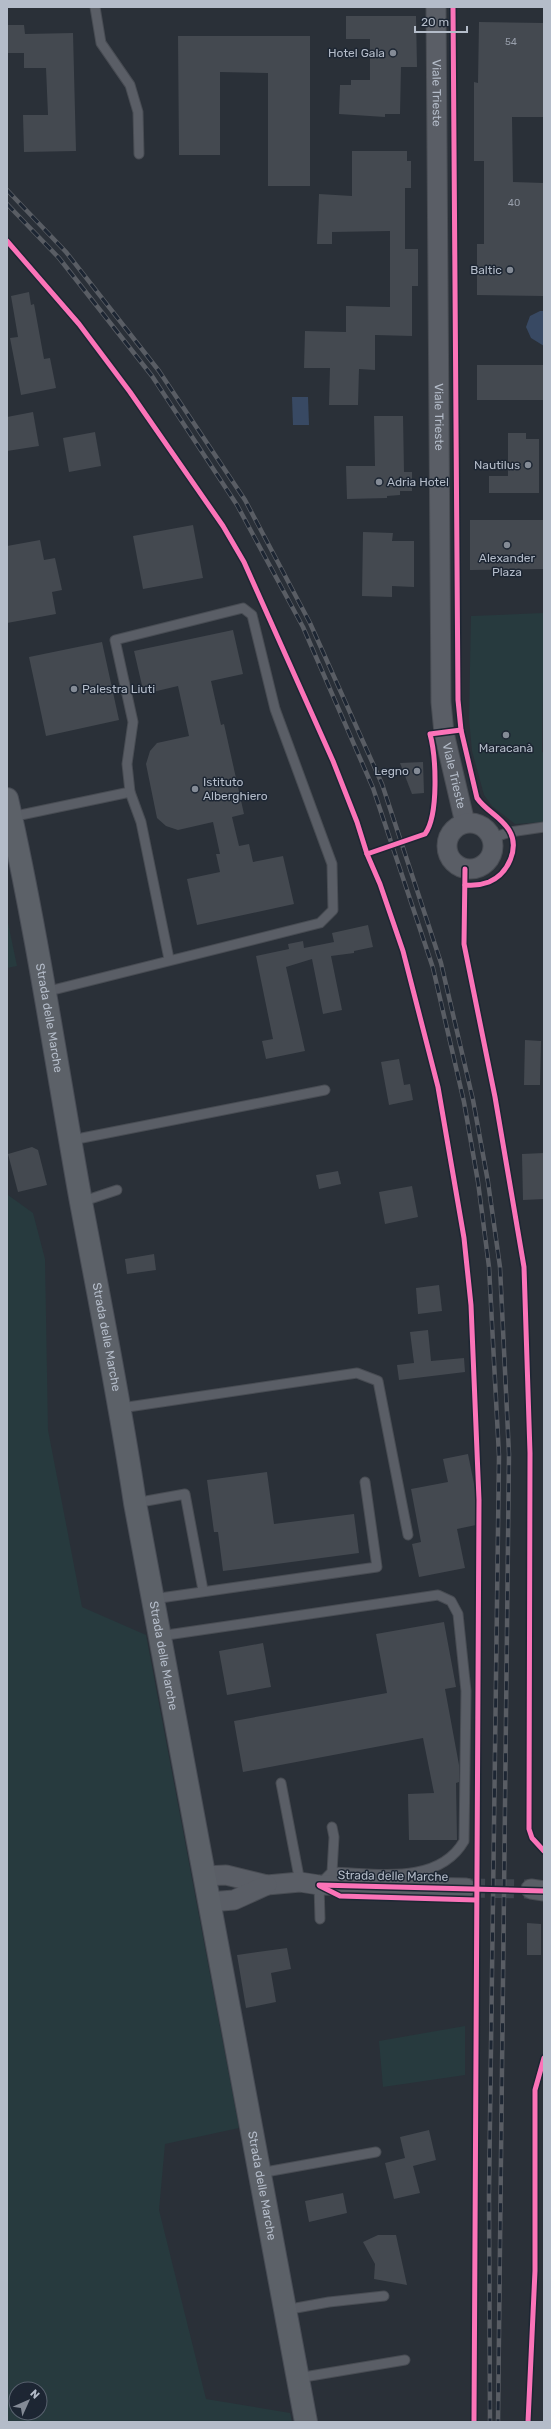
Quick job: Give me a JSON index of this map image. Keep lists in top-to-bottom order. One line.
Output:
{"streets":{"main road":["Strada delle Marche"],"street":["Viale Trieste"]},"places":["Hotel Gala","Baltic","Nautilus","Adria Hotel","Alexander Plaza","Palestra Liuti","Maracanà","Legno","Istituto Alberghiero"],"house_numbers":["54","40"],"scale_bar":"20 m","north":"top right"}
